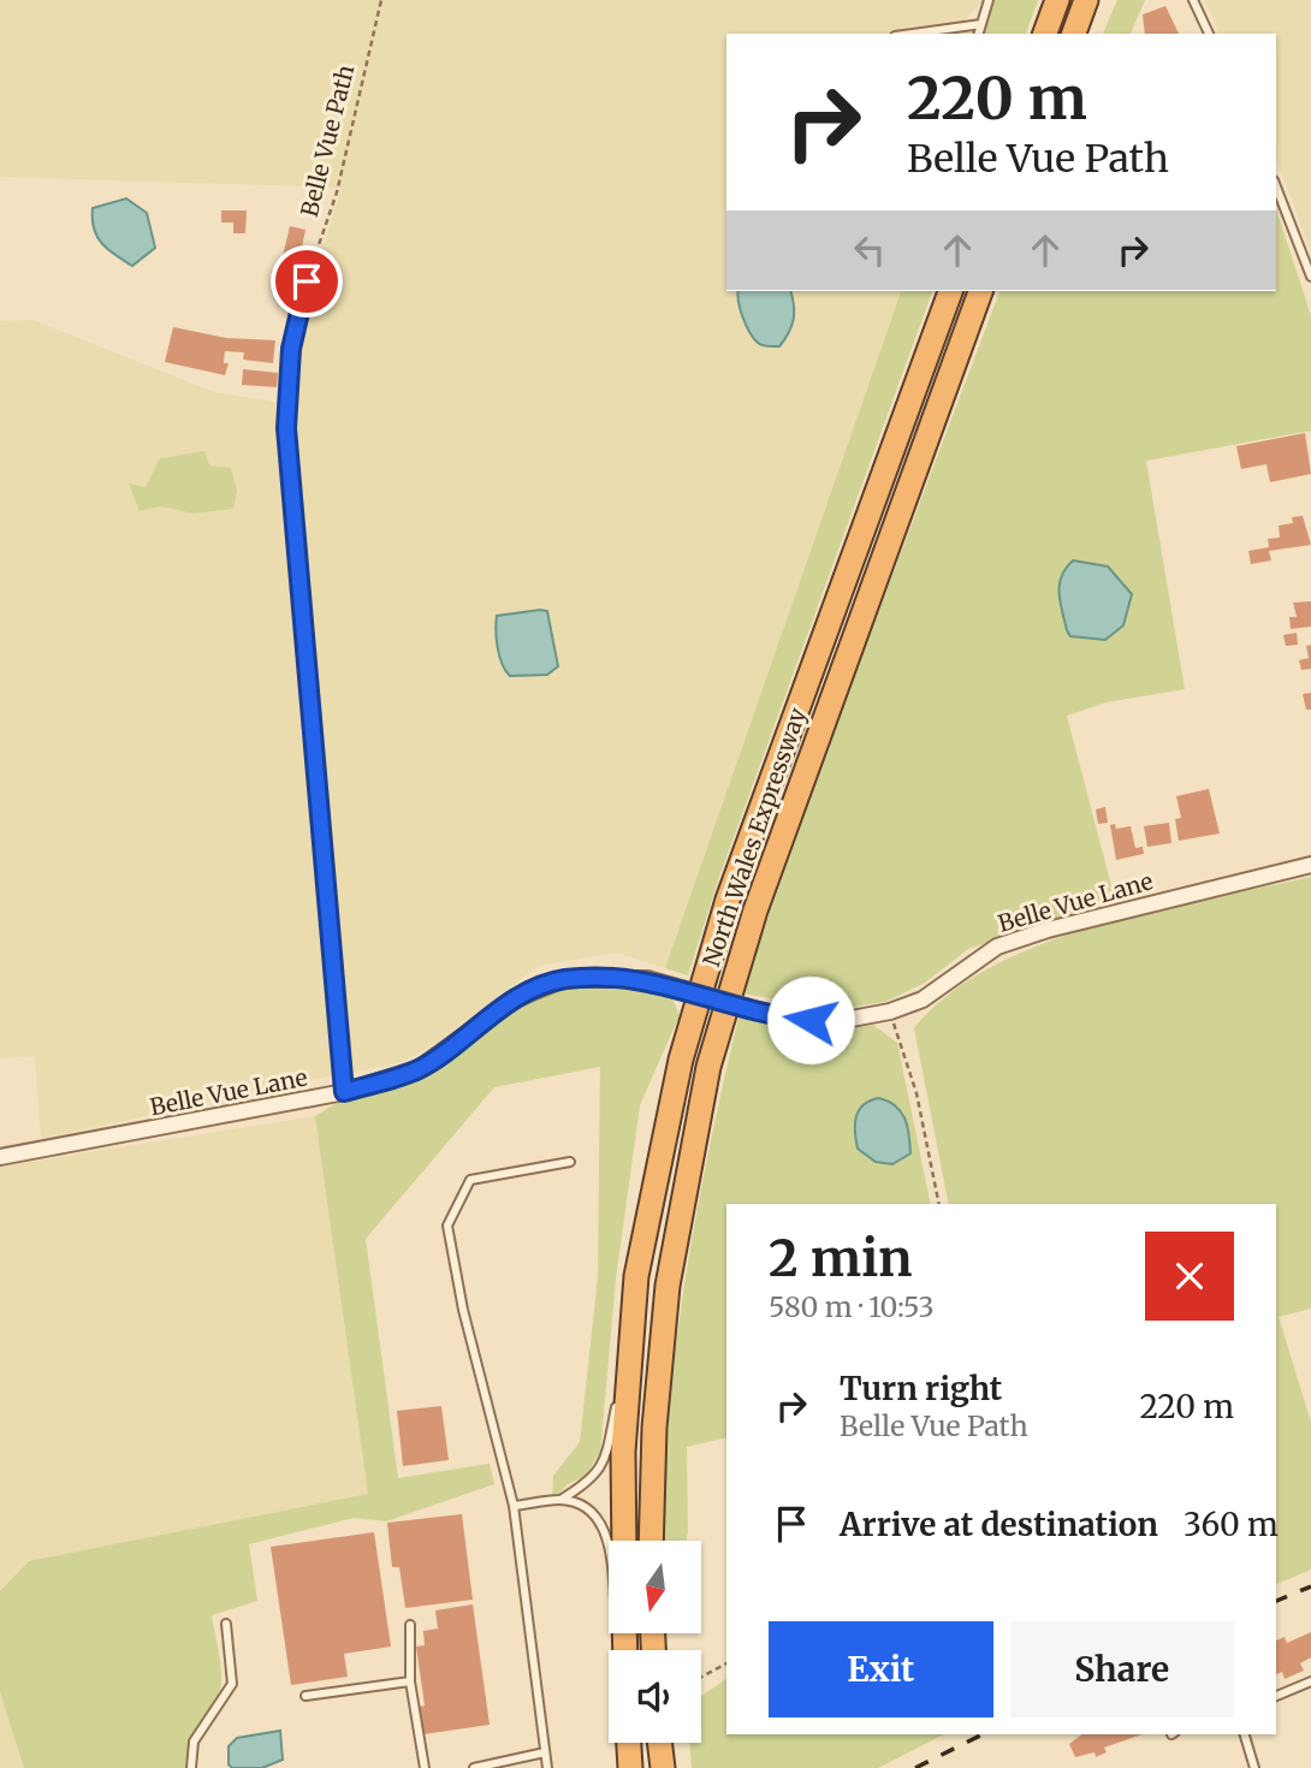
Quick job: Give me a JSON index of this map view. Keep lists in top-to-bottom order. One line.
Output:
{"streets":{"highway":["North Wales Expressway"],"street":["Belle Vue Lane"],"path":["Belle Vue Path"]},"north":"bottom","page":{"turn":["220 m","Belle Vue Path"],"heading":["2 min","580 m · 10:53"],"list":[{"name":"Turn right","note":"Belle Vue Path","value":"220 m"},{"name":"Arrive at destination","value":"360 m"}],"buttons":["Exit","Share"]}}
